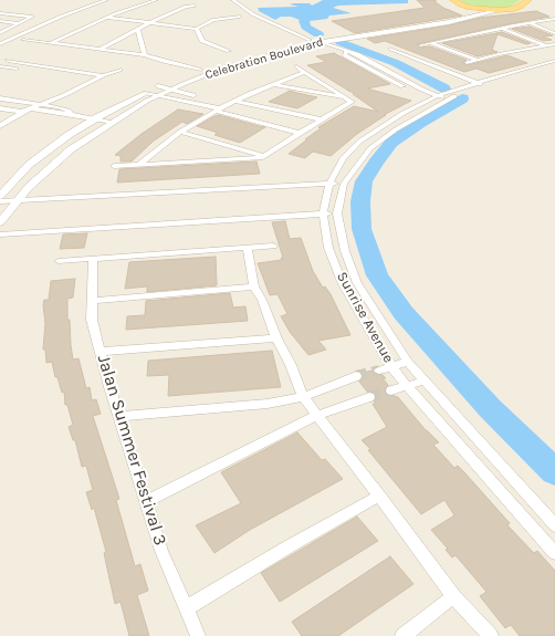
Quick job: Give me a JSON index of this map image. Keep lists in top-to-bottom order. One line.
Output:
{"streets":{"street":["Celebration Boulevard","Sunrise Avenue","Jalan Summer Festival 3"]}}
